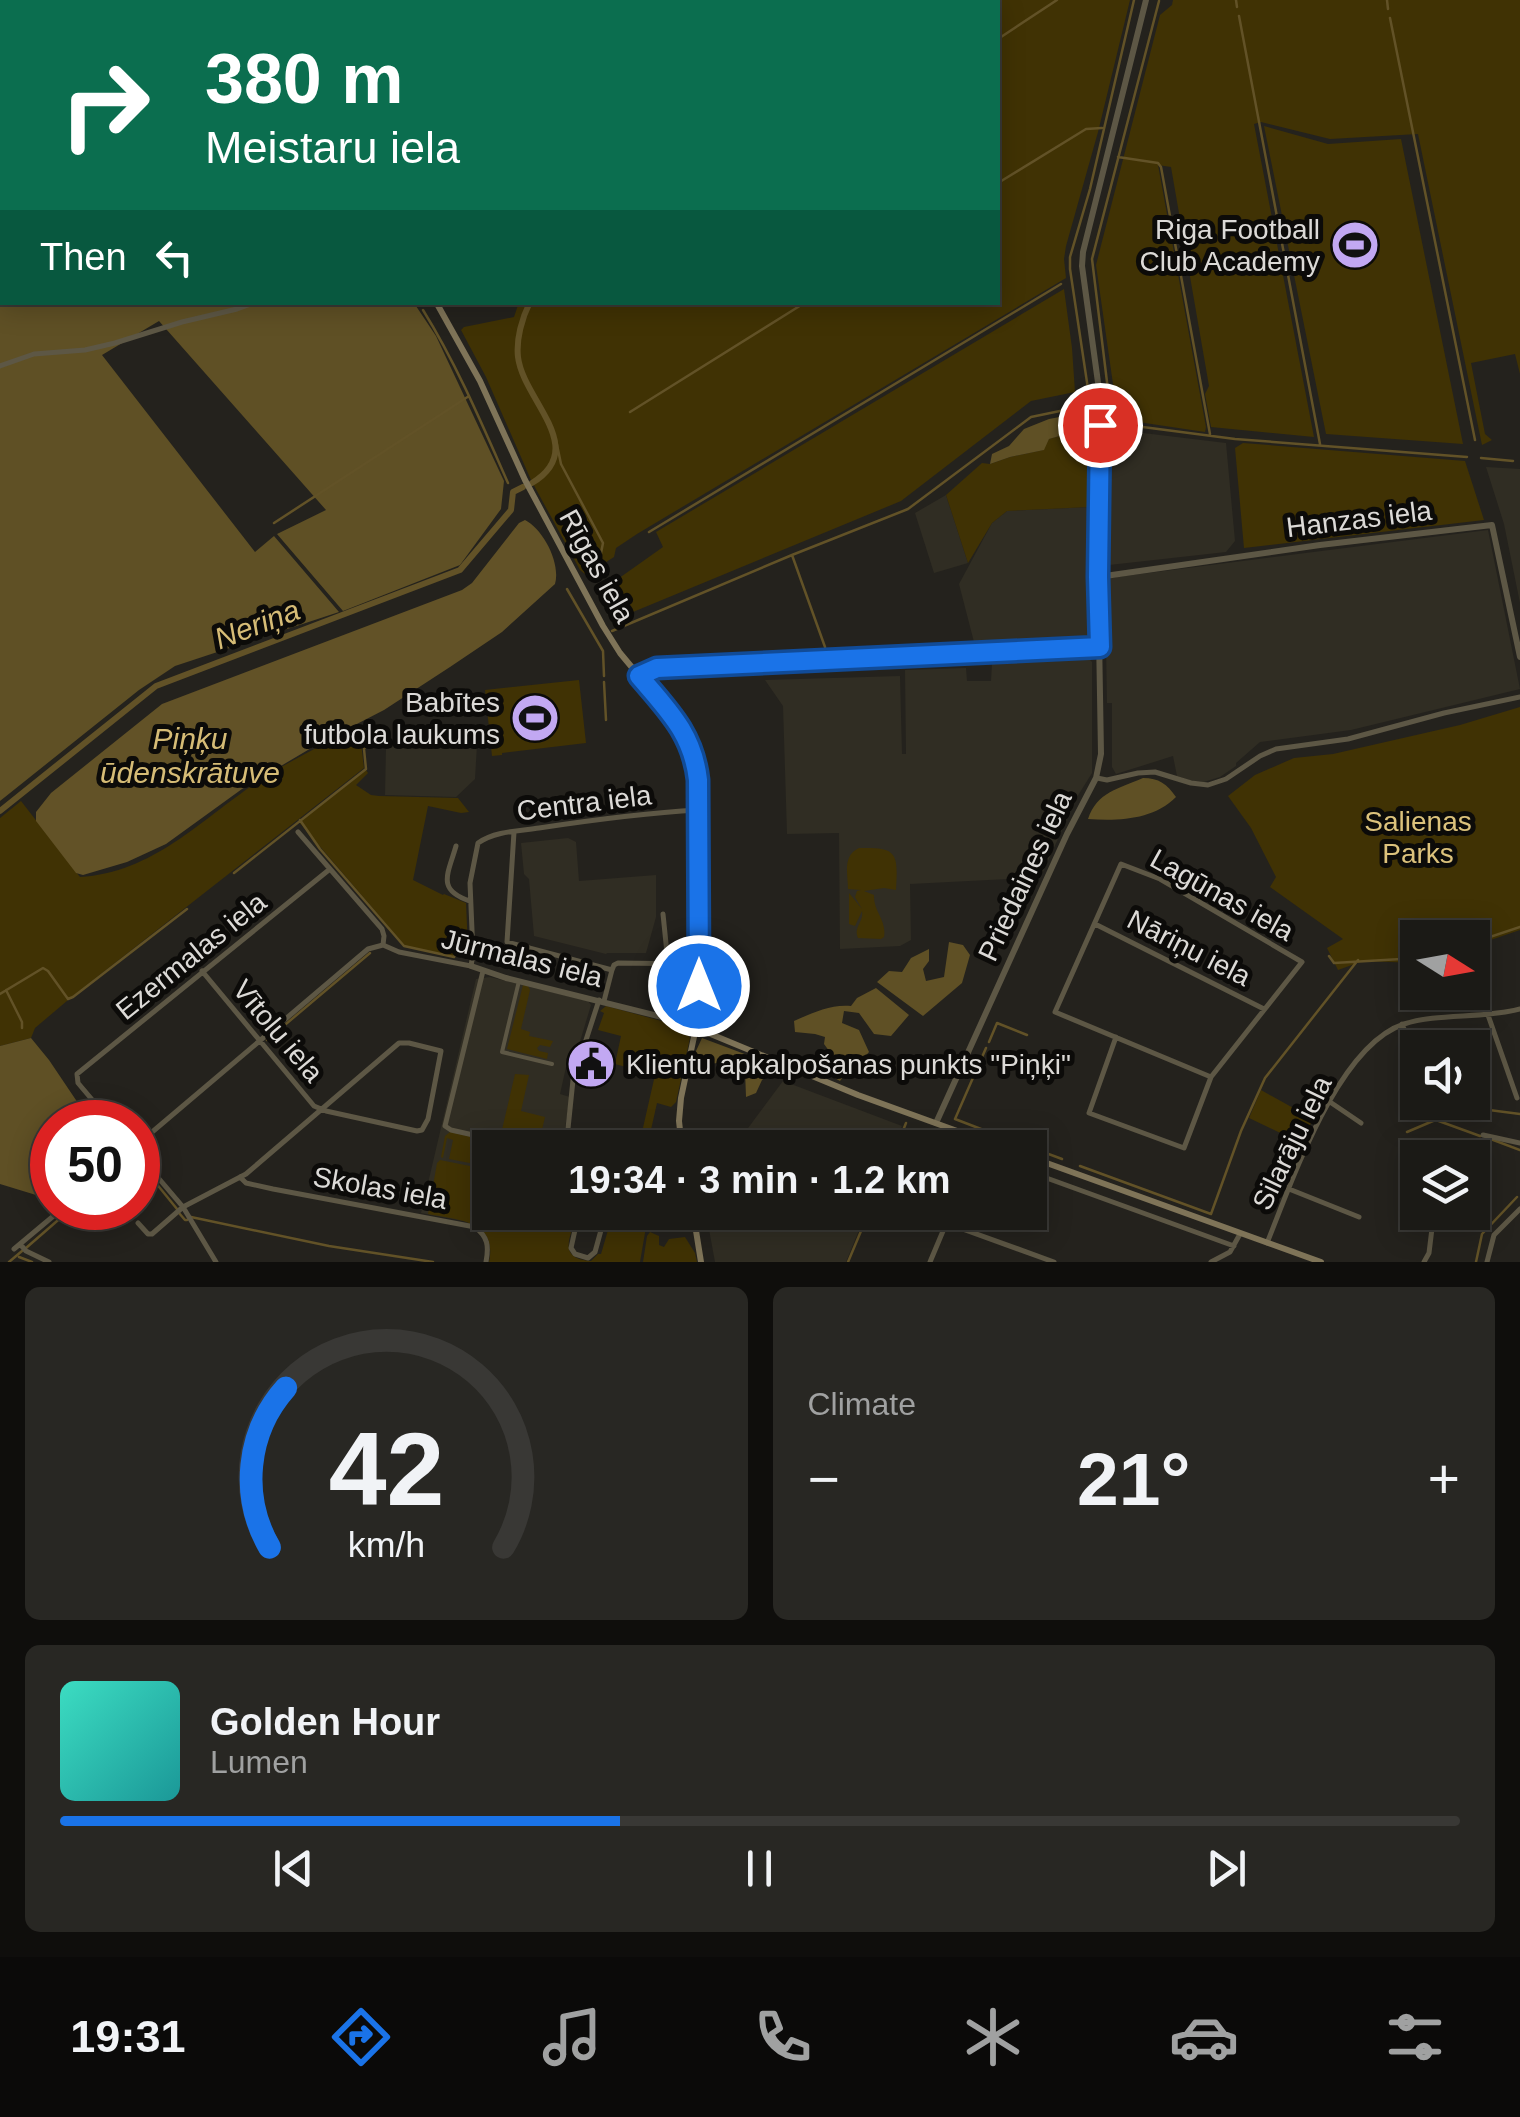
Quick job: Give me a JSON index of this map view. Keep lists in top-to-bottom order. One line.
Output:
{"streets":{"main road":["Rīgas iela","Jūrmalas iela"],"street":["Hanzas iela","Centra iela","Priedaines iela","Lagūnas iela","Nāriņu iela","Ezermalas iela","Vītolu iela","Silarāju iela","Skolas iela"]},"crossings":[["Rīgas iela","Centra iela"],["Rīgas iela","Jūrmalas iela"],["Priedaines iela","Jūrmalas iela"],["Lagūnas iela","Nāriņu iela"],["Ezermalas iela","Vītolu iela"]],"water":["Neriņa","Piņķu ūdenskrātuve"],"parks":["Salienas Parks"],"places":{"sports":["Riga Football Club Academy","Babītes futbola laukums"],"public building":["Klientu apkalpošanas punkts \"Piņķi\""]},"north":"right","page":{"turn":["380 m","Meistaru iela"],"then":"Then","limit":"50","trip":"19:34 · 3 min · 1.2 km","tile":"Climate","heat":["−","21°","+"],"song":["Golden Hour","Lumen"],"tabs":"19:31","gauge":["42","km/h"]}}
